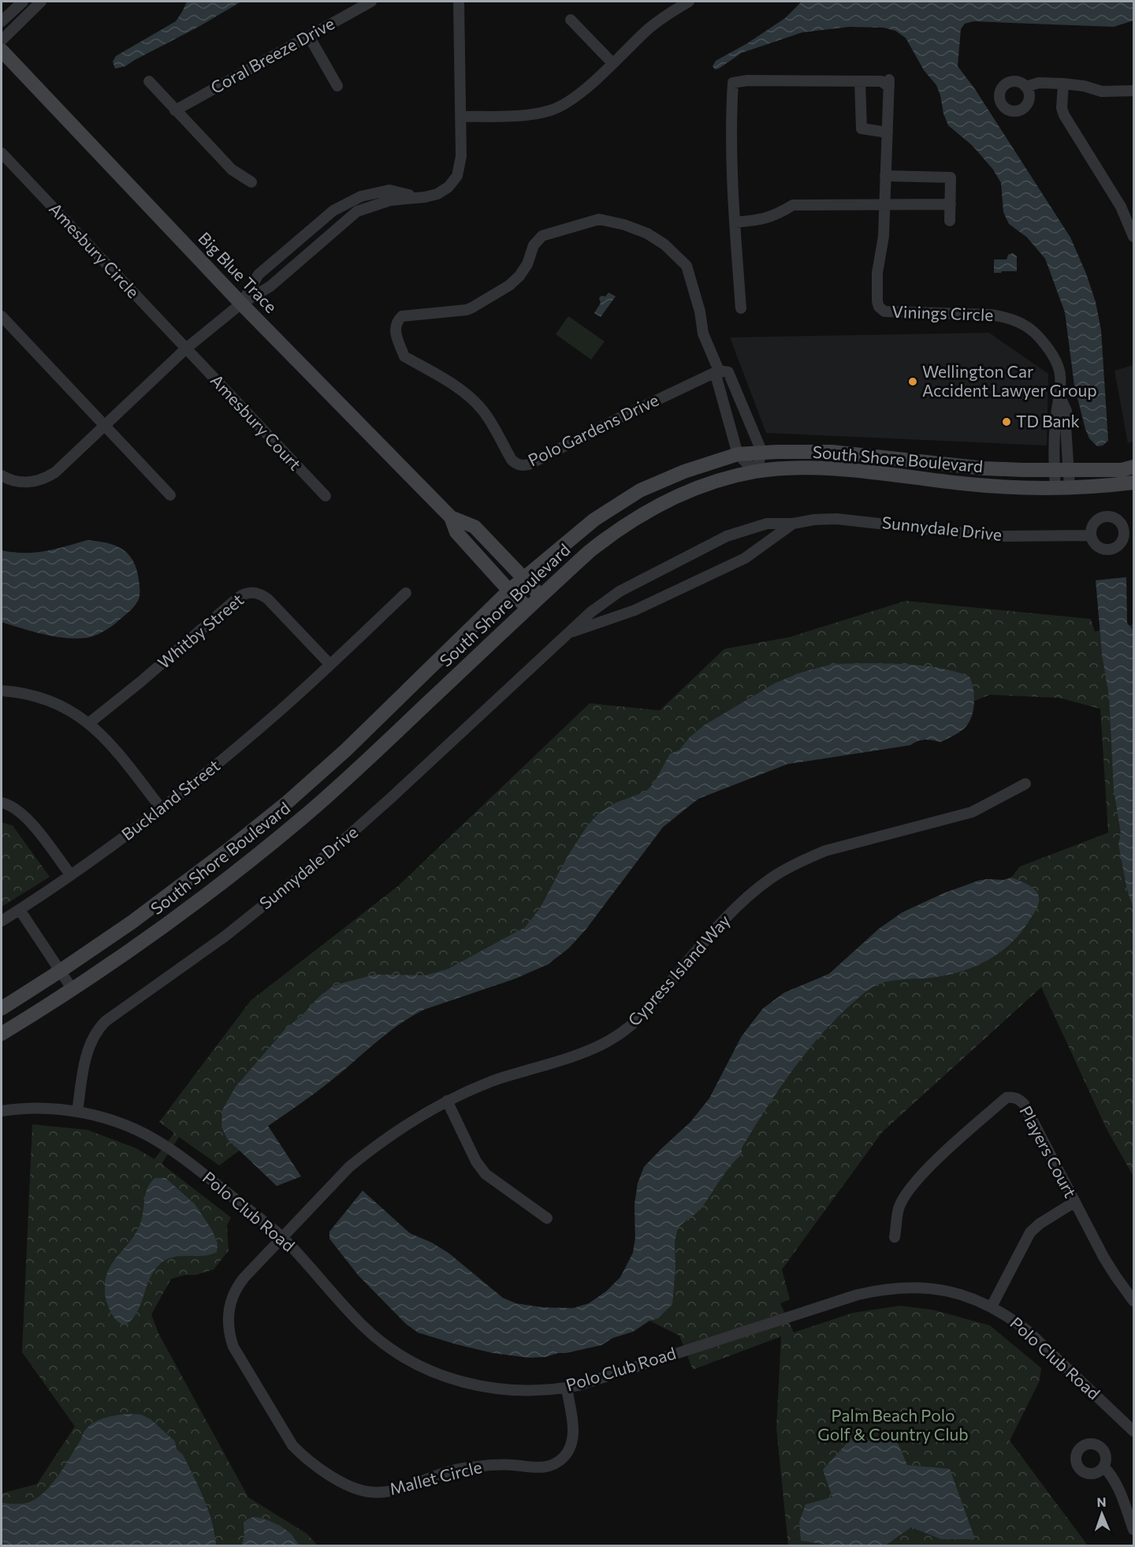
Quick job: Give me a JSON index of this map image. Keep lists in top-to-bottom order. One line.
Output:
{"streets":{"street":["Coral Breeze Drive","Amesbury Circle","Big Blue Trace","Vinings Circle","Amesbury Court","Polo Gardens Drive","South Shore Boulevard","Sunnydale Drive","Whitby Street","Buckland Street","Cypress Island Way","Players Court","Polo Club Road","Mallet Circle"]},"crossings":[["Amesbury Circle","Amesbury Court"],["Big Blue Trace","South Shore Boulevard"],["Vinings Circle","South Shore Boulevard"],["Polo Gardens Drive","South Shore Boulevard"],["Sunnydale Drive","Polo Club Road"],["Whitby Street","Buckland Street"],["Cypress Island Way","Polo Club Road"],["Cypress Island Way","Mallet Circle"],["Polo Club Road","Mallet Circle"]],"parks":["Palm Beach Polo Golf & Country Club"],"places":["Wellington Car Accident Lawyer Group","TD Bank"],"north":"top"}
